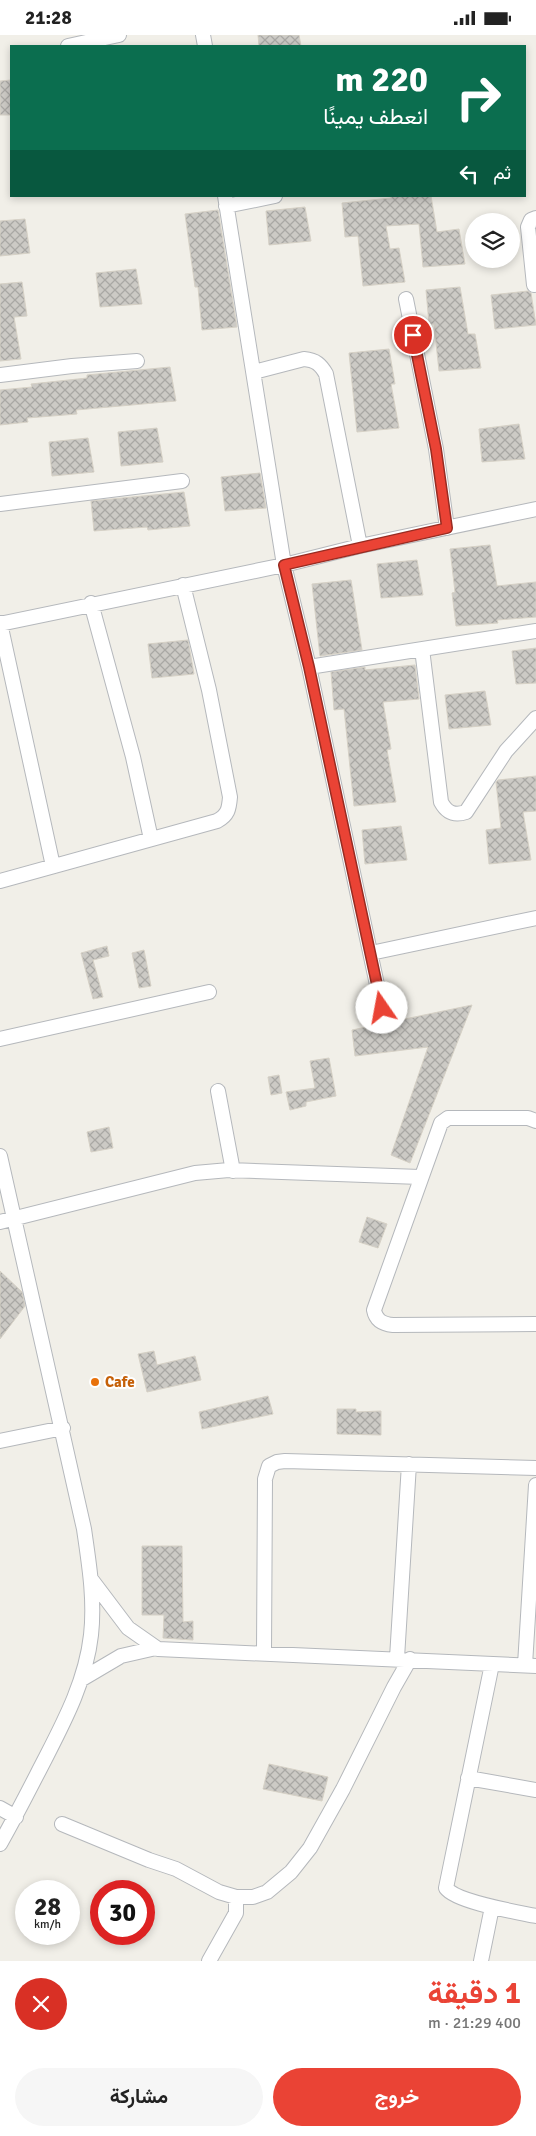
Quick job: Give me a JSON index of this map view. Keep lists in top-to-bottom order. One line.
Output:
{"places":["Cafe"],"page":{"status":"21:28","turn":["220 m","انعطف يمينًا"],"then":"ثم","speed":"28 km/h","limit":"30","heading":["1 دقيقة","400 m · 21:29"],"buttons":["خروج","مشاركة"]}}
